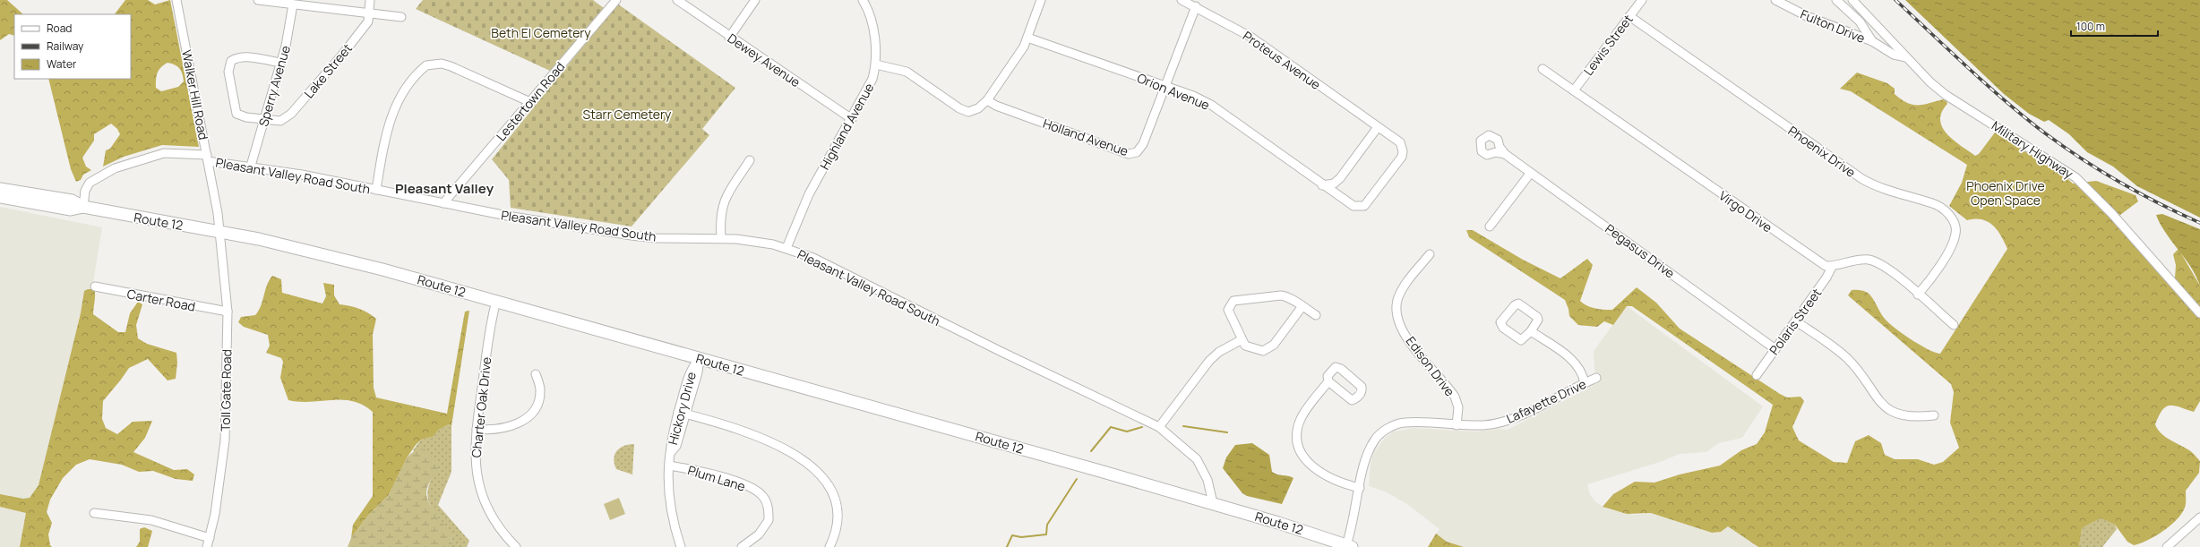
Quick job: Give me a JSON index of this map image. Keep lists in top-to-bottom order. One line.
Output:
{"streets":{"highway":["Route 12"],"street":["Fulton Drive","Lewis Street","Dewey Avenue","Proteus Avenue","Lake Street","Sperry Avenue","Orion Avenue","Walker Hill Road","Lestertown Road","Highland Avenue","Holland Avenue","Military Highway","Phoenix Drive","Pleasant Valley Road South","Virgo Drive","Pegasus Drive","Carter Road","Polaris Street","Edison Drive","Toll Gate Road","Lafayette Drive","Charter Oak Drive","Hickory Drive","Plum Lane"]},"crossings":[["Fulton Drive","Military Highway"],["Lewis Street","Phoenix Drive"],["Lewis Street","Virgo Drive"],["Dewey Avenue","Highland Avenue"],["Proteus Avenue","Orion Avenue"],["Proteus Avenue","Holland Avenue"],["Lake Street","Sperry Avenue"],["Sperry Avenue","Pleasant Valley Road South"],["Orion Avenue","Holland Avenue"],["Walker Hill Road","Pleasant Valley Road South"],["Walker Hill Road","Route 12"],["Walker Hill Road","Toll Gate Road"],["Lestertown Road","Pleasant Valley Road South"],["Highland Avenue","Pleasant Valley Road South"],["Pleasant Valley Road South","Route 12"],["Virgo Drive","Polaris Street"],["Route 12","Toll Gate Road"],["Route 12","Lafayette Drive"],["Route 12","Charter Oak Drive"],["Route 12","Hickory Drive"],["Pegasus Drive","Polaris Street"],["Carter Road","Toll Gate Road"],["Edison Drive","Lafayette Drive"],["Hickory Drive","Plum Lane"]],"districts":["Pleasant Valley"],"parks":["Beth El Cemetery","Starr Cemetery","Phoenix Drive Open Space"],"legend":["Road","Railway","Water"],"scale_bar":"100 m"}
